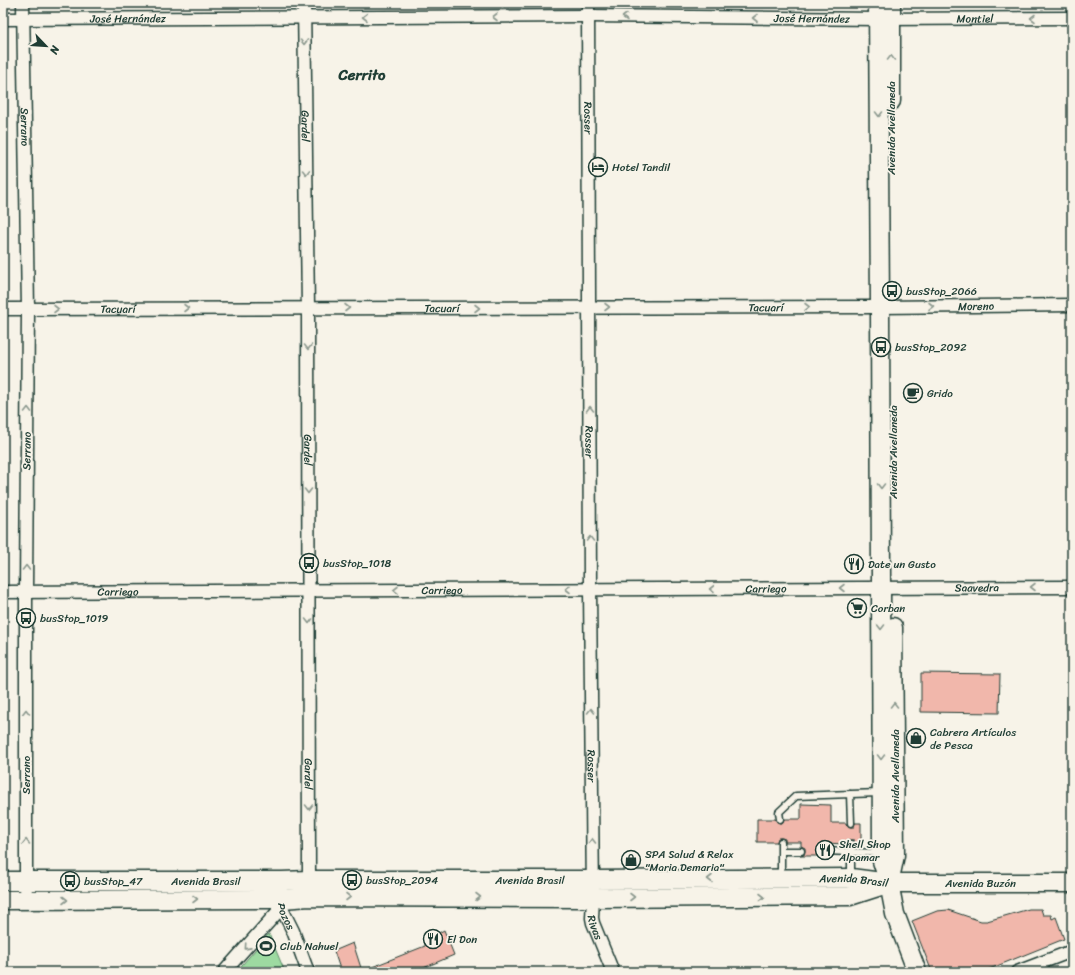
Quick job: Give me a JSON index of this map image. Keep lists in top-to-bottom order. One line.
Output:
{"streets":{"main road":["Avenida Avellaneda","Avenida Brasil","Avenida Buzón"],"street":["José Hernández","Montiel","Rosser","Gardel","Serrano","Moreno","Tacuarí","Saavedra","Carriego","Pozos","Rivas"]},"crossings":[["José Hernández","Montiel"],["José Hernández","Rosser"],["José Hernández","Gardel"],["José Hernández","Serrano"],["José Hernández","Avenida Avellaneda"],["Montiel","Avenida Avellaneda"],["Rosser","Tacuarí"],["Rosser","Carriego"],["Rosser","Avenida Brasil"],["Rosser","Rivas"],["Gardel","Tacuarí"],["Gardel","Carriego"],["Gardel","Avenida Brasil"],["Serrano","Tacuarí"],["Serrano","Carriego"],["Serrano","Avenida Brasil"],["Avenida Avellaneda","Moreno"],["Avenida Avellaneda","Tacuarí"],["Avenida Avellaneda","Saavedra"],["Avenida Avellaneda","Carriego"],["Avenida Avellaneda","Avenida Brasil"],["Avenida Avellaneda","Avenida Buzón"],["Moreno","Tacuarí"],["Saavedra","Carriego"],["Avenida Brasil","Avenida Buzón"],["Avenida Brasil","Pozos"],["Avenida Brasil","Rivas"]],"one_way":["José Hernández","Montiel","Rosser","Gardel","Serrano","Moreno","Tacuarí","Saavedra","Carriego"],"districts":["Cerrito"],"places":{"hotel":["Hotel Tandil"],"bus stop":["busStop_2066","busStop_2092","busStop_1018","busStop_1019","busStop_2094","busStop_47"],"cafe":["Grido"],"restaurant":["Date un Gusto","Shell Shop Alpamar","El Don"],"supermarket":["Corban"],"shop":["Cabrera Artículos de Pesca","SPA Salud & Relax \"Maria Demaria\""],"sports":["Club Nahuel"]},"north":"bottom right"}
